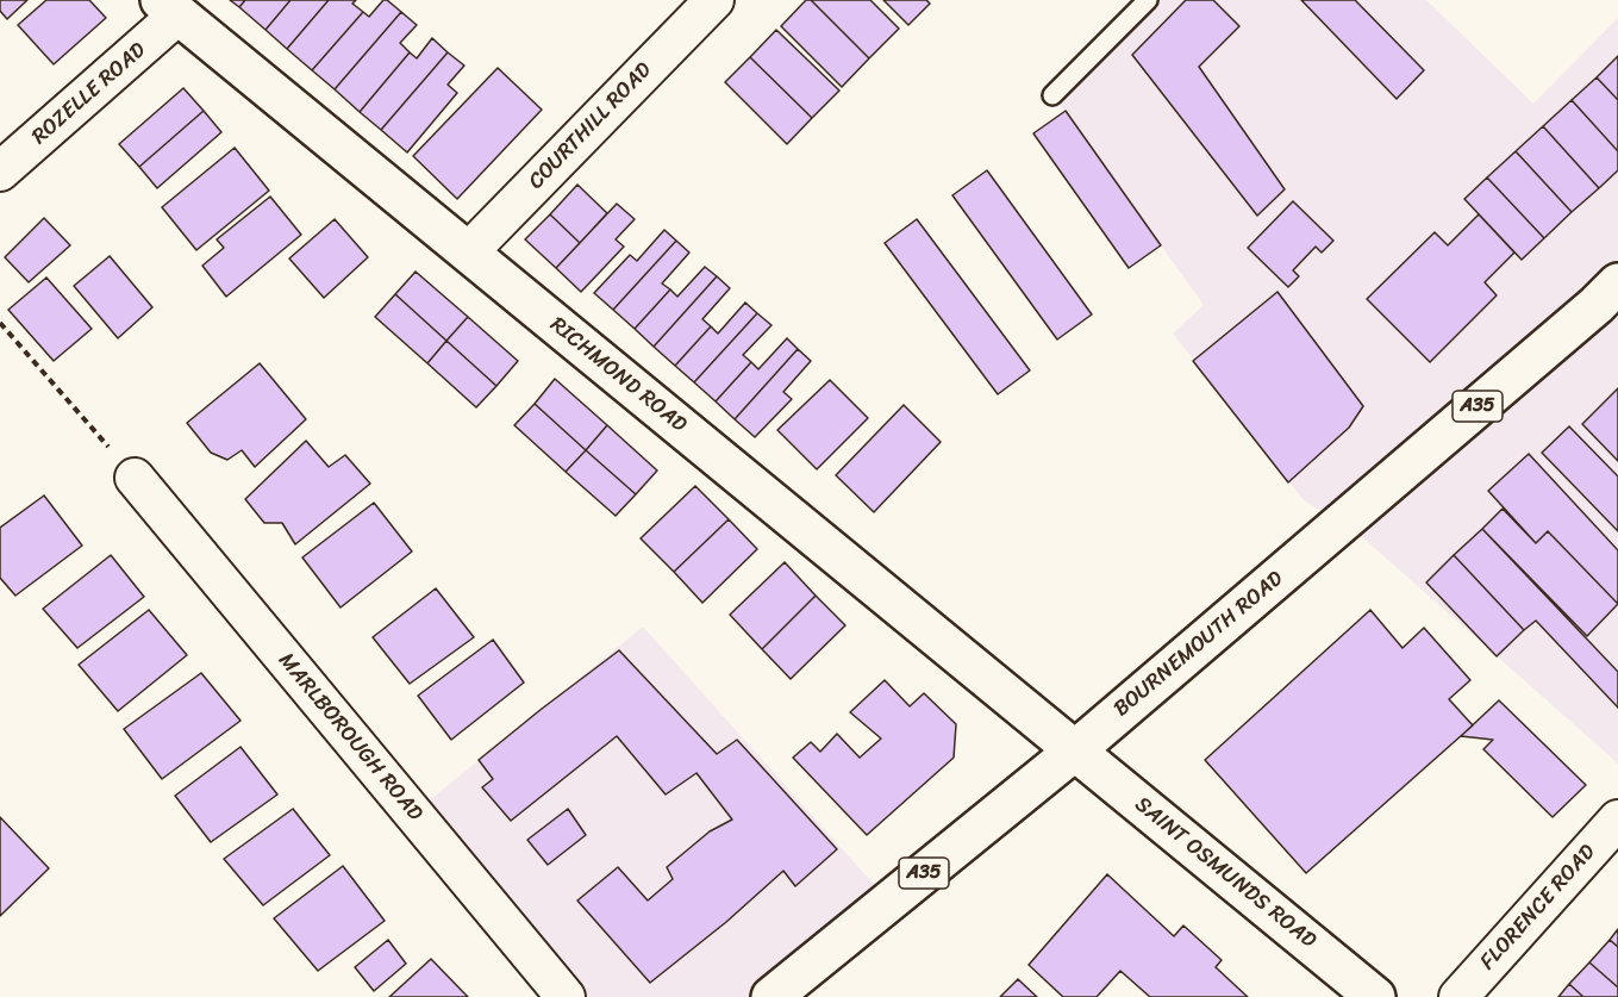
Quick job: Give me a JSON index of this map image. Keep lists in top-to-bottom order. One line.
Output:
{"streets":{"main road":["RICHMOND ROAD","A35","BOURNEMOUTH ROAD","SAINT OSMUNDS ROAD"],"street":["ROZELLE ROAD","COURTHILL ROAD","MARLBOROUGH ROAD","FLORENCE ROAD"]},"crossings":[["ROZELLE ROAD","RICHMOND ROAD"],["COURTHILL ROAD","RICHMOND ROAD"],["RICHMOND ROAD","BOURNEMOUTH ROAD"],["RICHMOND ROAD","SAINT OSMUNDS ROAD"],["BOURNEMOUTH ROAD","SAINT OSMUNDS ROAD"]]}
